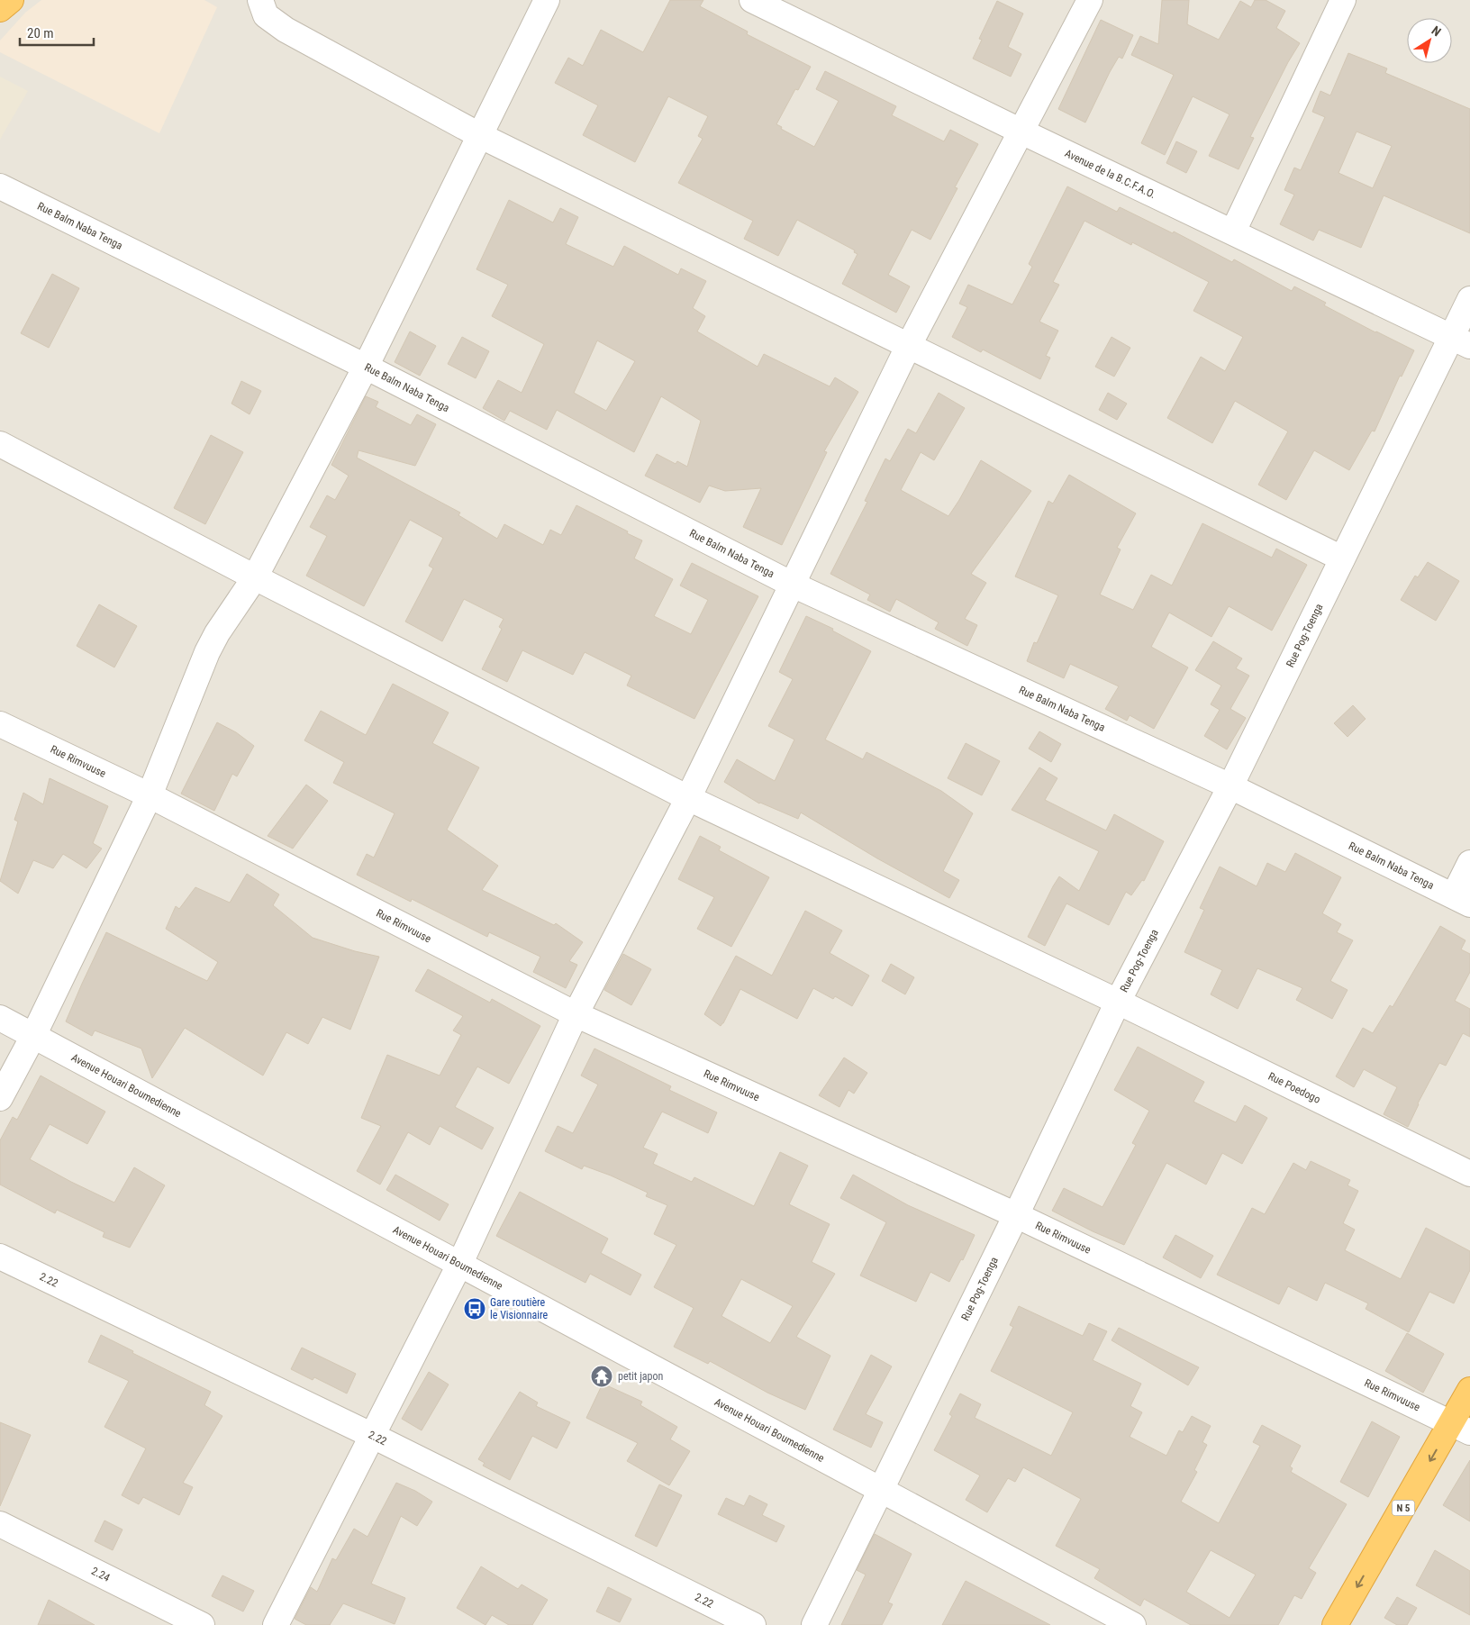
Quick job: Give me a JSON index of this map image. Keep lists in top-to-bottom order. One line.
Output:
{"streets":{"highway":["N 5"],"street":["Avenue de la B.C.F.A.O.","Rue Balm Naba Tenga","Rue Pog-Toenga","Rue Rimvuuse","Avenue Houari Boumedienne","Rue Poedogo","2.22","2.24"]},"crossings":[["Avenue de la B.C.F.A.O.","Rue Pog-Toenga"],["Rue Balm Naba Tenga","Rue Pog-Toenga"],["Rue Pog-Toenga","Rue Rimvuuse"],["Rue Pog-Toenga","Avenue Houari Boumedienne"],["Rue Pog-Toenga","Rue Poedogo"],["Rue Rimvuuse","N 5"]],"places":{"bus stop":["Gare routière le Visionnaire"],"temple":["petit japon"]},"scale_bar":"20 m","north":"top right"}
